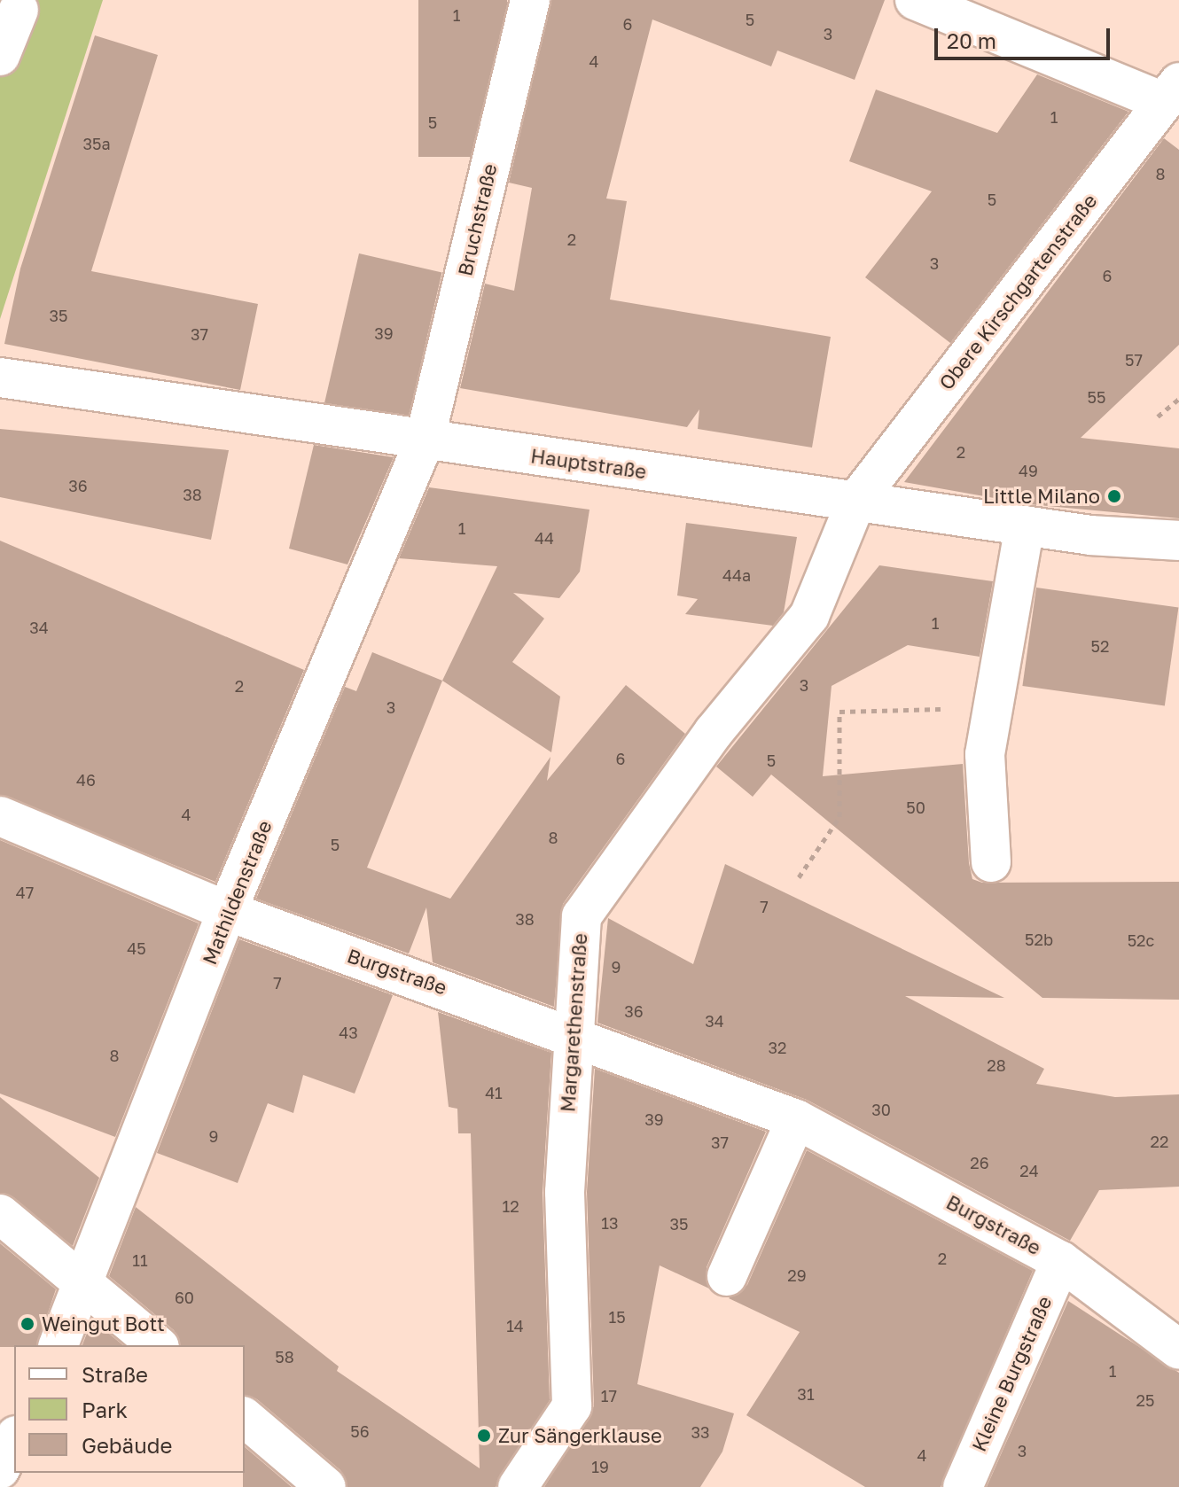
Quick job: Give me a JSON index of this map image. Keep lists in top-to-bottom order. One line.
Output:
{"streets":{"street":["Bruchstraße","Obere Kirschgartenstraße","Hauptstraße","Mathildenstraße","Burgstraße","Margarethenstraße","Kleine Burgstraße"]},"crossings":[["Bruchstraße","Hauptstraße"],["Bruchstraße","Mathildenstraße"],["Obere Kirschgartenstraße","Hauptstraße"],["Obere Kirschgartenstraße","Margarethenstraße"],["Hauptstraße","Mathildenstraße"],["Hauptstraße","Margarethenstraße"],["Mathildenstraße","Burgstraße"],["Burgstraße","Margarethenstraße"],["Burgstraße","Kleine Burgstraße"]],"places":["Little Milano","Weingut Bott","Zur Sängerklause"],"house_numbers":["1","5","6","3","4","1","5","35a","8","5","2","3","6","35","39","37","57","55","2","49","36","38","1","44","44a","1","34","52","3","2","3","6","5","46","50","4","8","5","47","7","38","52b","52c","45","9","7","36","34","43","32","8","28","41","30","39","9","22","37","26","24","12","13","35","2","11","29","60","15","14","58","1","31","17","25","56","33","3","4","19"],"legend":["Straße","Park","Gebäude"],"scale_bar":"20 m"}
